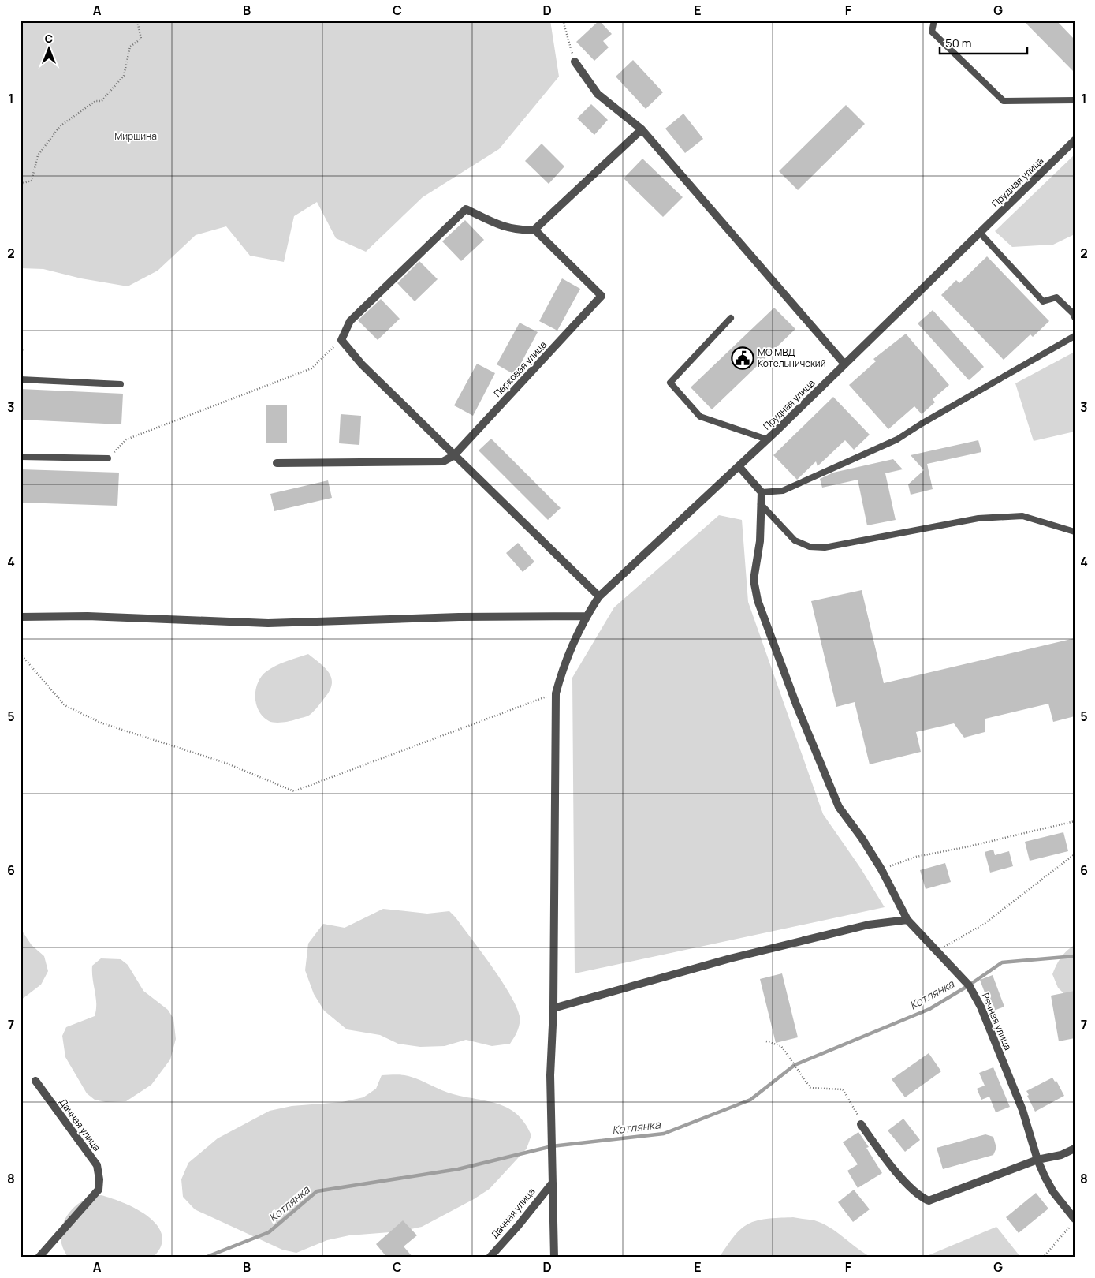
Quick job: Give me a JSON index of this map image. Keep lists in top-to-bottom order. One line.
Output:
{"streets":{"street":["Прудная улица","Парковая улица","Речная улица","Дачная улица"]},"crossings":[["Прудная улица","Дачная улица"]],"water":["Котлянка"],"parks":["Миршина"],"places":{"public building":["МО МВД Котельничский"]},"scale_bar":"50 m","north":"top","grid":{"columns":["A","B","C","D","E","F","G"],"rows":["1","2","3","4","5","6","7","8"]}}
